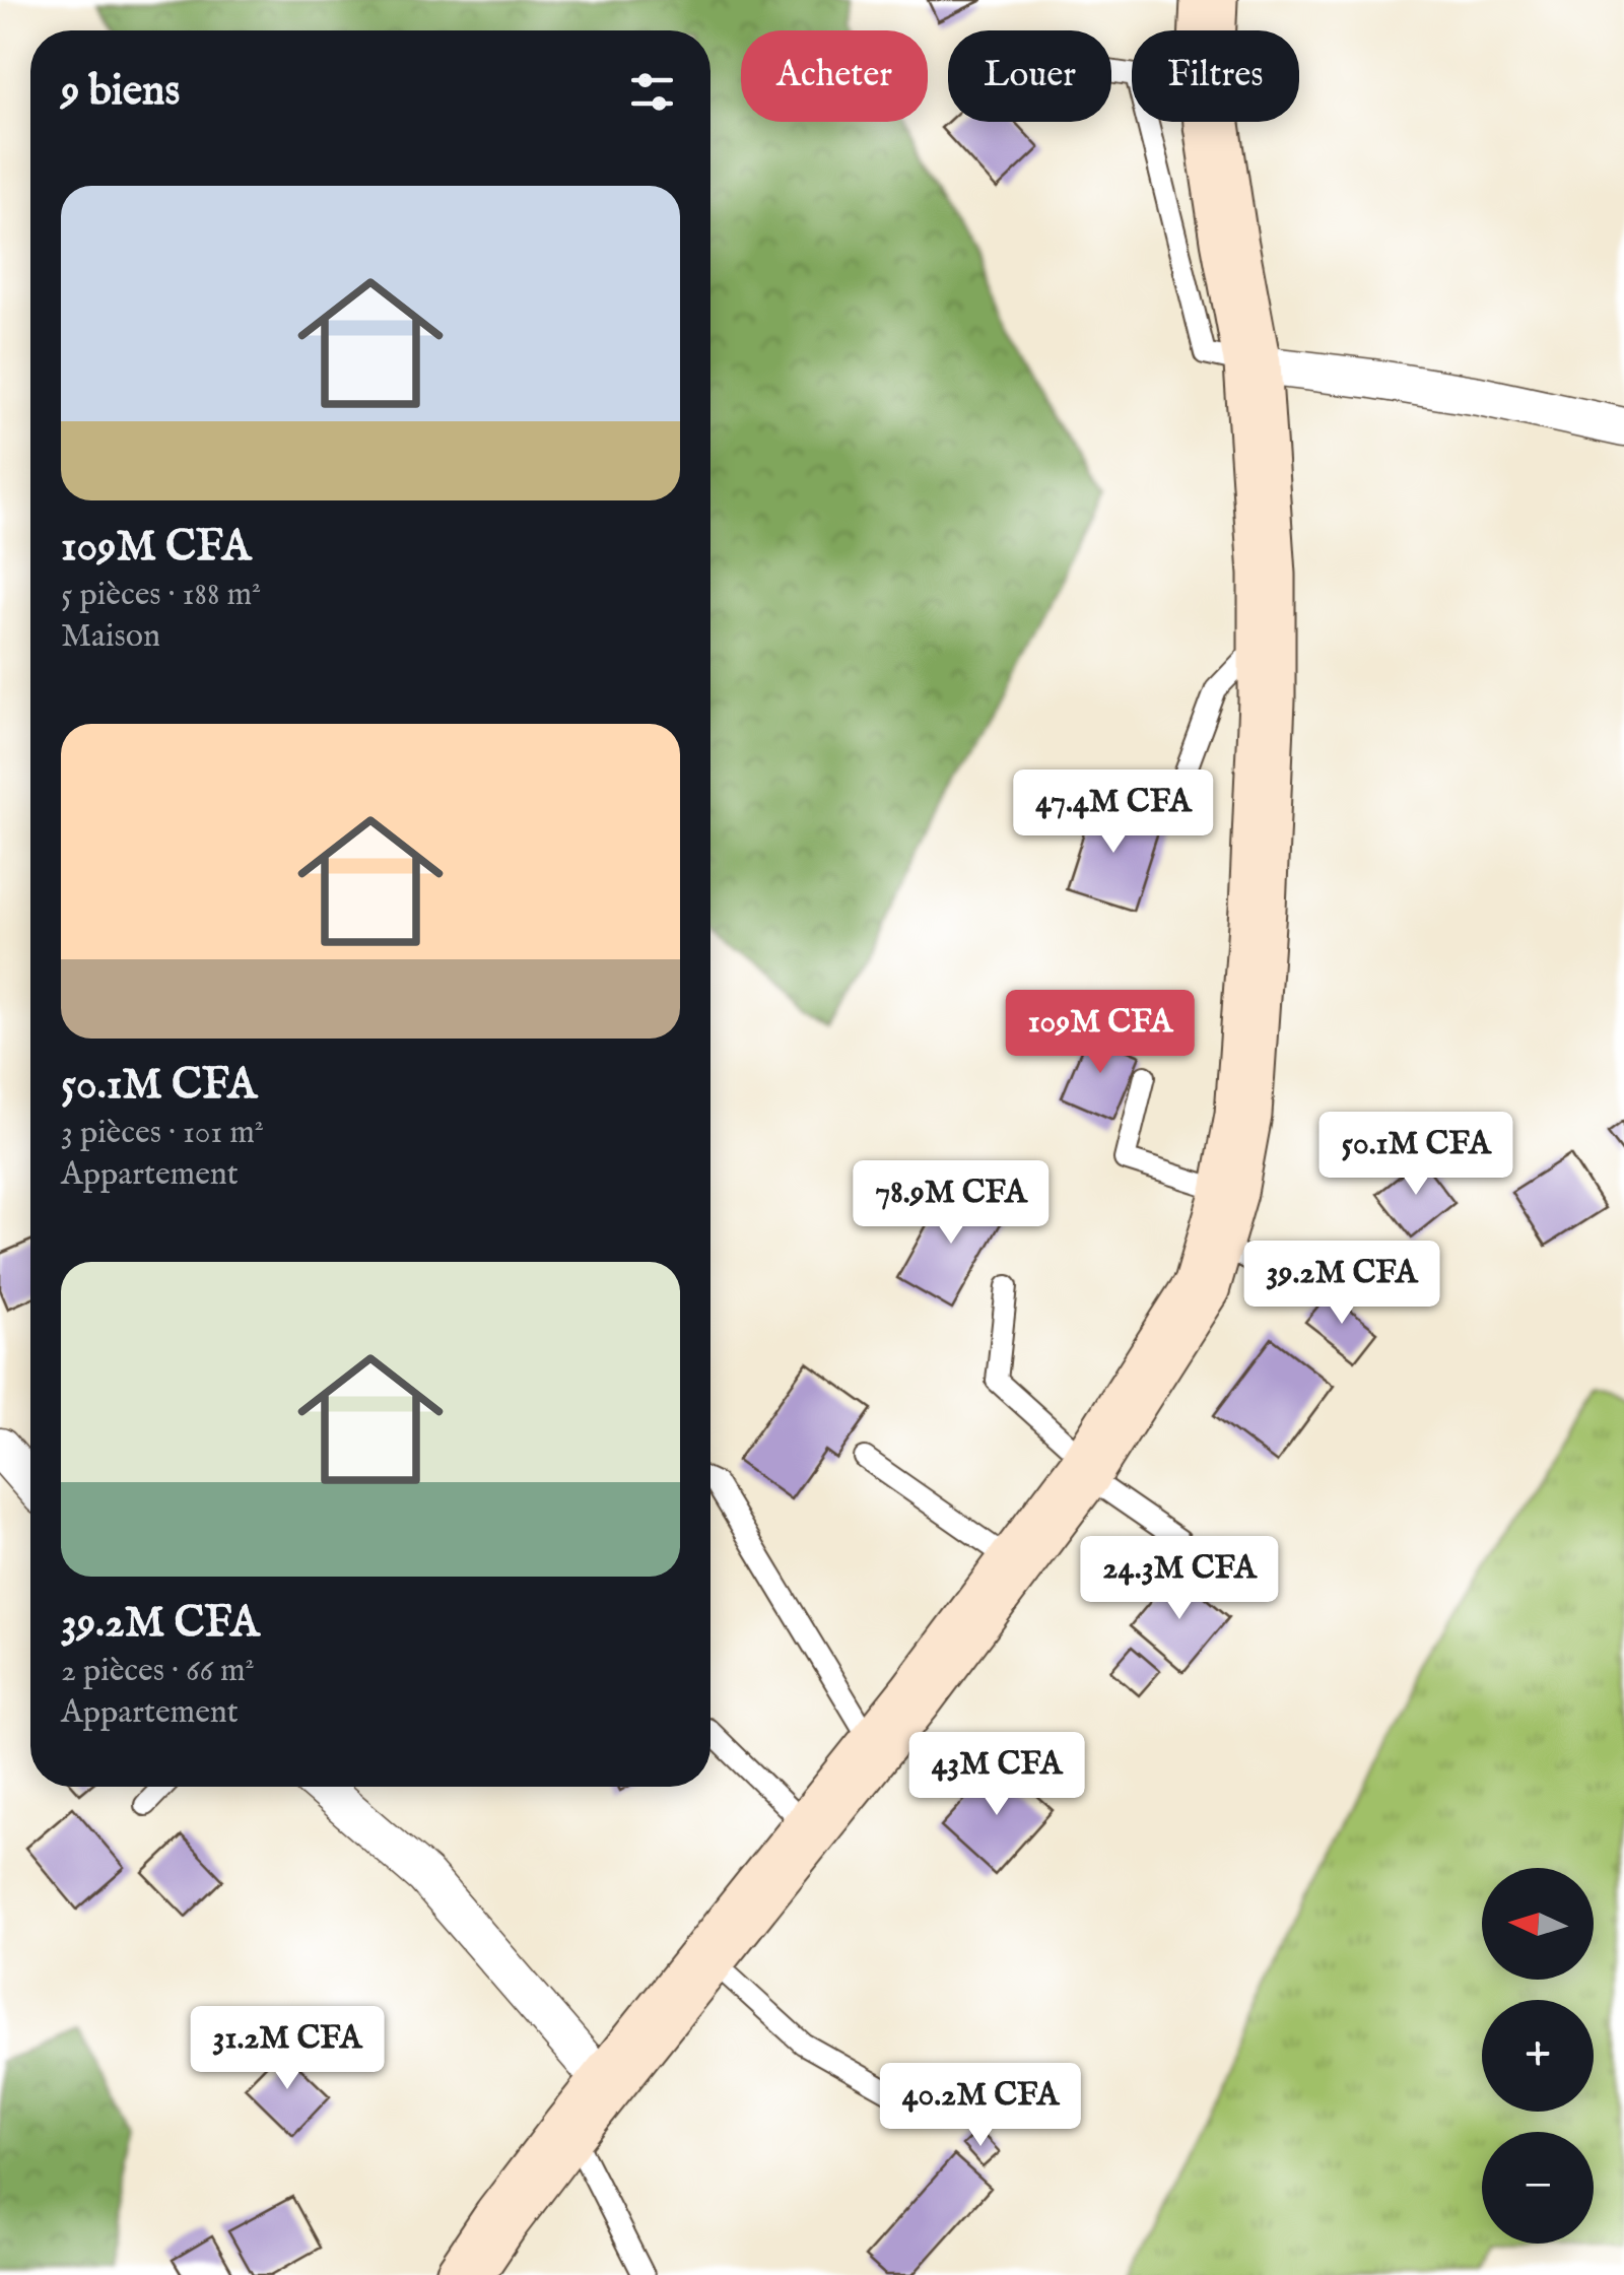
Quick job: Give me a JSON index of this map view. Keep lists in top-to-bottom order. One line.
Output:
{"north":"left","page":{"chip":["Acheter","Louer","Filtres"],"heading":"9 biens","list":[{"name":"109M CFA","note":"5 pièces · 188 m² · Maison"},{"name":"50.1M CFA","note":"3 pièces · 101 m² · Appartement"},{"name":"39.2M CFA","note":"2 pièces · 66 m² · Appartement"}],"price":["47.4M CFA","109M CFA","50.1M CFA","78.9M CFA","39.2M CFA","24.3M CFA","43M CFA","31.2M CFA","40.2M CFA"],"map_buttons":["+","−"]}}
